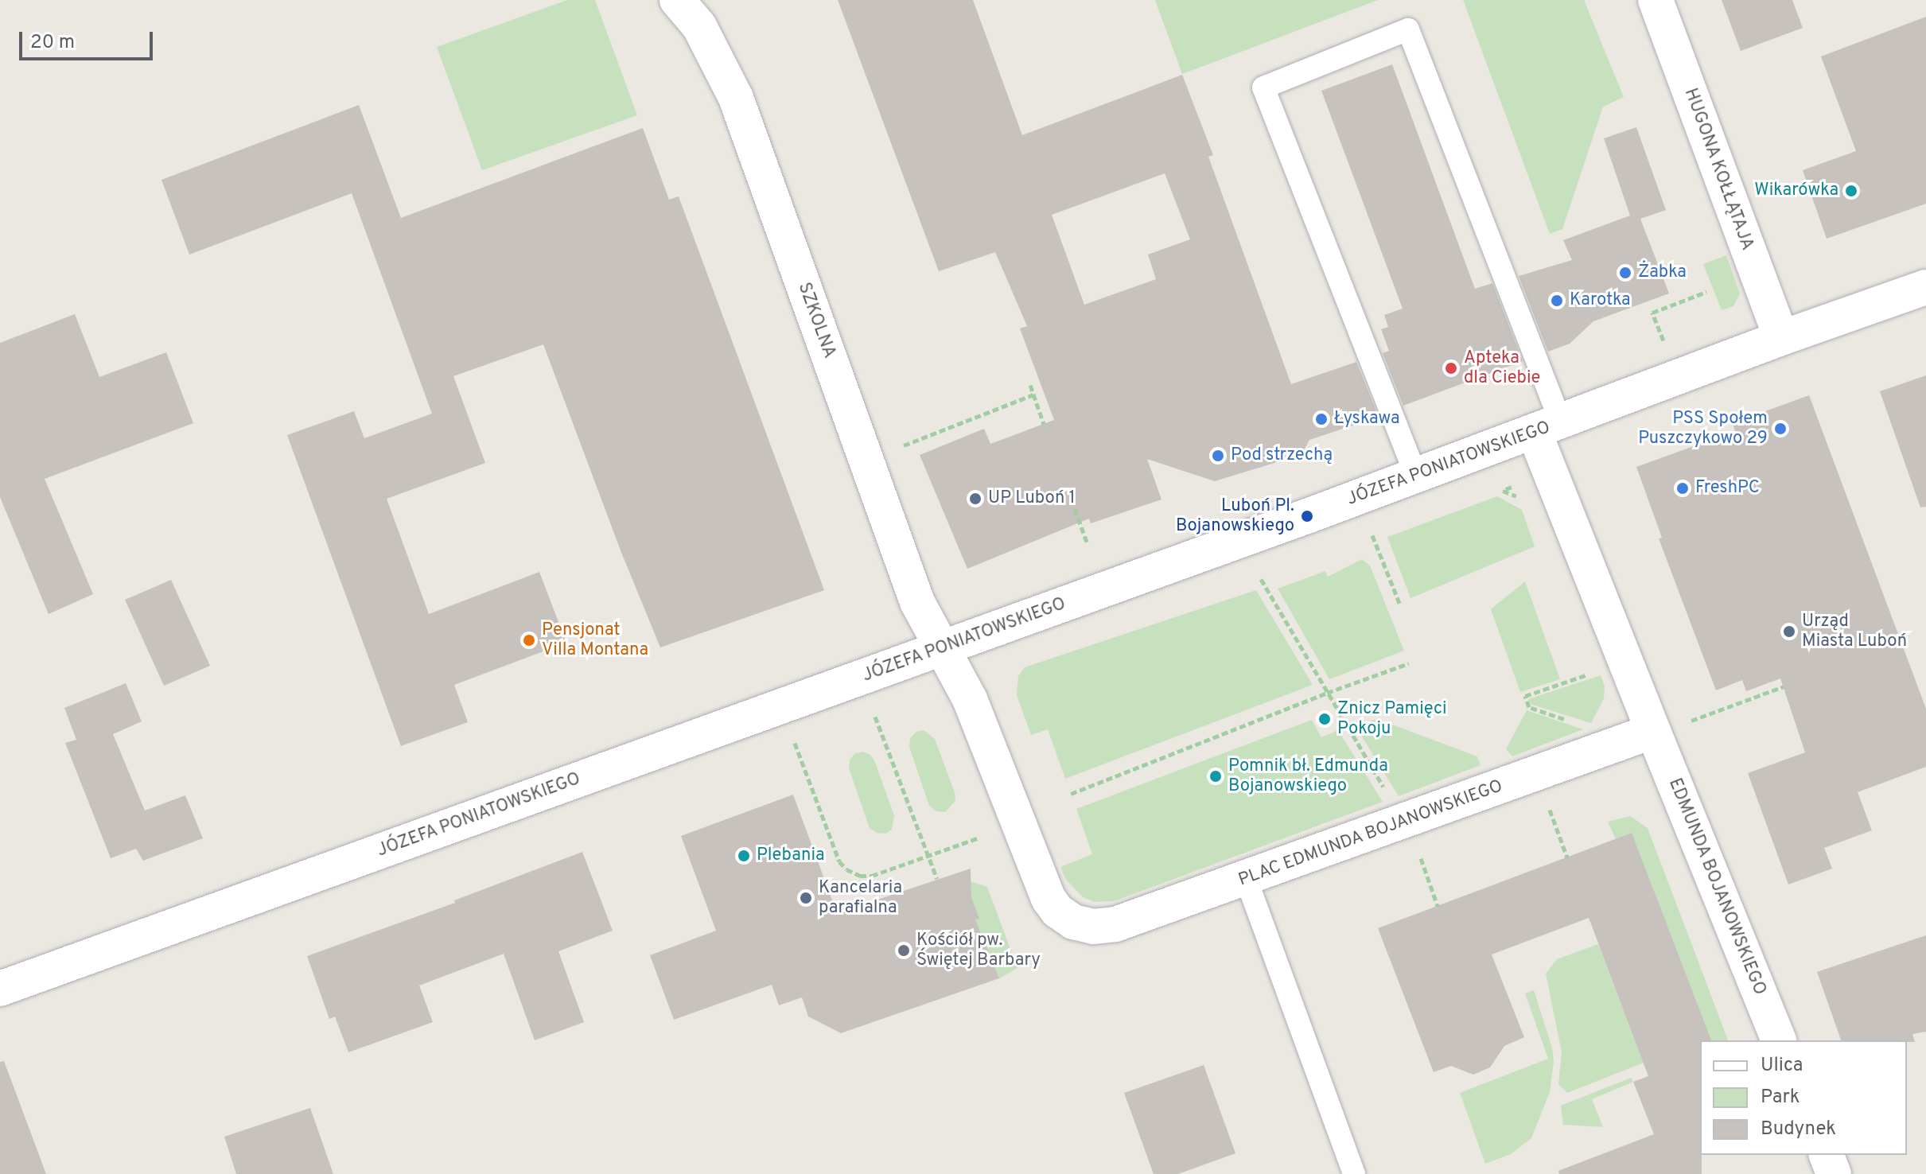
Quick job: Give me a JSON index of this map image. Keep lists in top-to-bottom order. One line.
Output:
{"streets":{"street":["HUGONA KOŁŁĄTAJA","SZKOLNA","JÓZEFA PONIATOWSKIEGO","PLAC EDMUNDA BOJANOWSKIEGO","EDMUNDA BOJANOWSKIEGO"]},"crossings":[["HUGONA KOŁŁĄTAJA","JÓZEFA PONIATOWSKIEGO"],["SZKOLNA","JÓZEFA PONIATOWSKIEGO"],["SZKOLNA","PLAC EDMUNDA BOJANOWSKIEGO"],["JÓZEFA PONIATOWSKIEGO","PLAC EDMUNDA BOJANOWSKIEGO"],["PLAC EDMUNDA BOJANOWSKIEGO","EDMUNDA BOJANOWSKIEGO"]],"places":["Wikarówka","Żabka","Karotka","Apteka dla Ciebie","Łyskawa","PSS Społem Puszczykowo 29","Pod strzechą","FreshPC","UP Luboń 1","Luboń Pl. Bojanowskiego","Urząd Miasta Luboń","Pensjonat Villa Montana","Znicz Pamięci Pokoju","Pomnik bł. Edmunda Bojanowskiego","Plebania","Kancelaria parafialna","Kościół pw. Świętej Barbary"],"legend":["Ulica","Park","Budynek"],"scale_bar":"20 m"}
